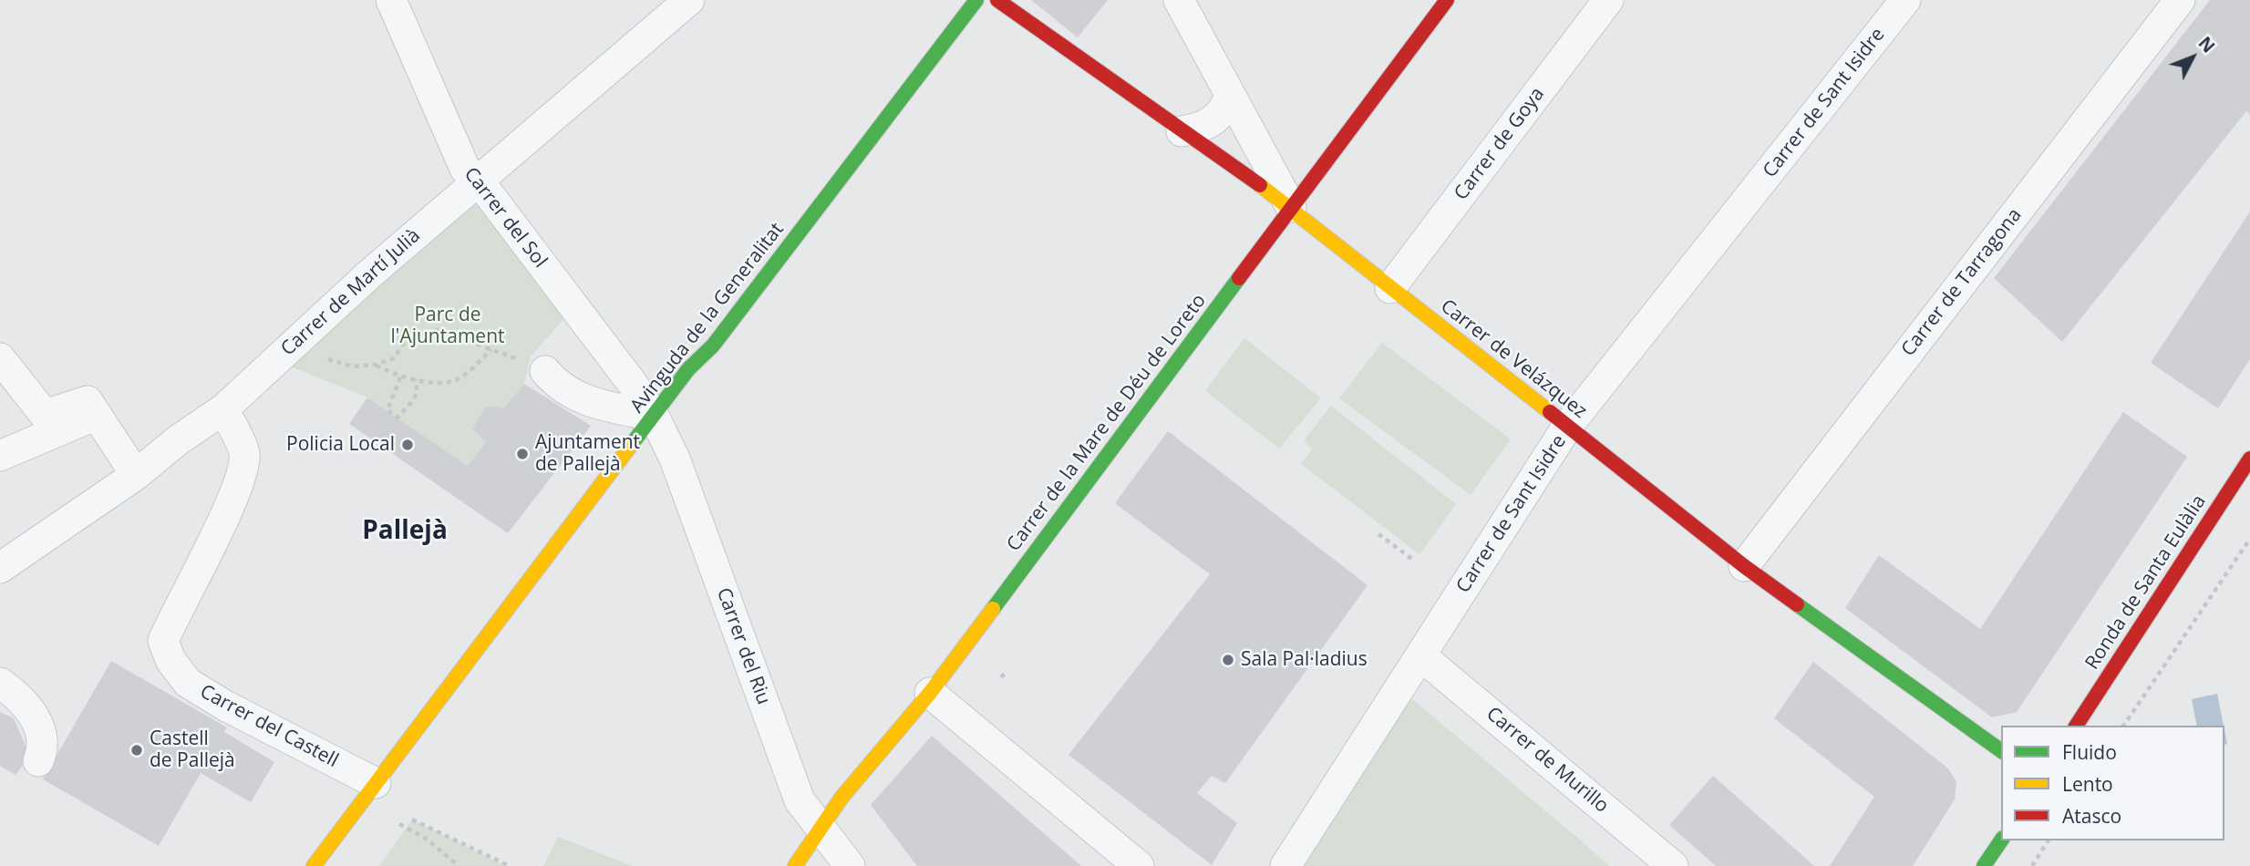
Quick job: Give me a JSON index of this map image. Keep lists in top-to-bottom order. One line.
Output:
{"streets":{"street":["Carrer de Sant Isidre","Carrer de Goya","Carrer del Sol","Carrer de Tarragona","Carrer de Martí Julià","Avinguda de la Generalitat","Carrer de Velázquez","Carrer de la Mare de Déu de Loreto","Ronda de Santa Eulàlia","Carrer del Riu","Carrer del Castell","Carrer de Murillo"]},"crossings":[["Carrer de Sant Isidre","Carrer de Velázquez"],["Carrer de Sant Isidre","Carrer de Murillo"],["Carrer de Goya","Carrer de Velázquez"],["Carrer del Sol","Carrer de Martí Julià"],["Carrer del Sol","Avinguda de la Generalitat"],["Carrer del Sol","Carrer del Riu"],["Carrer de Tarragona","Carrer de Velázquez"],["Carrer de Martí Julià","Carrer del Castell"],["Avinguda de la Generalitat","Carrer del Riu"],["Avinguda de la Generalitat","Carrer del Castell"],["Carrer de Velázquez","Carrer de la Mare de Déu de Loreto"],["Carrer de la Mare de Déu de Loreto","Carrer del Riu"]],"districts":["Pallejà"],"parks":["Parc de l'Ajuntament"],"places":["Policia Local","Ajuntament de Pallejà","Sala Pal·ladius","Castell de Pallejà"],"legend":["Fluido","Lento","Atasco"],"north":"top right"}
